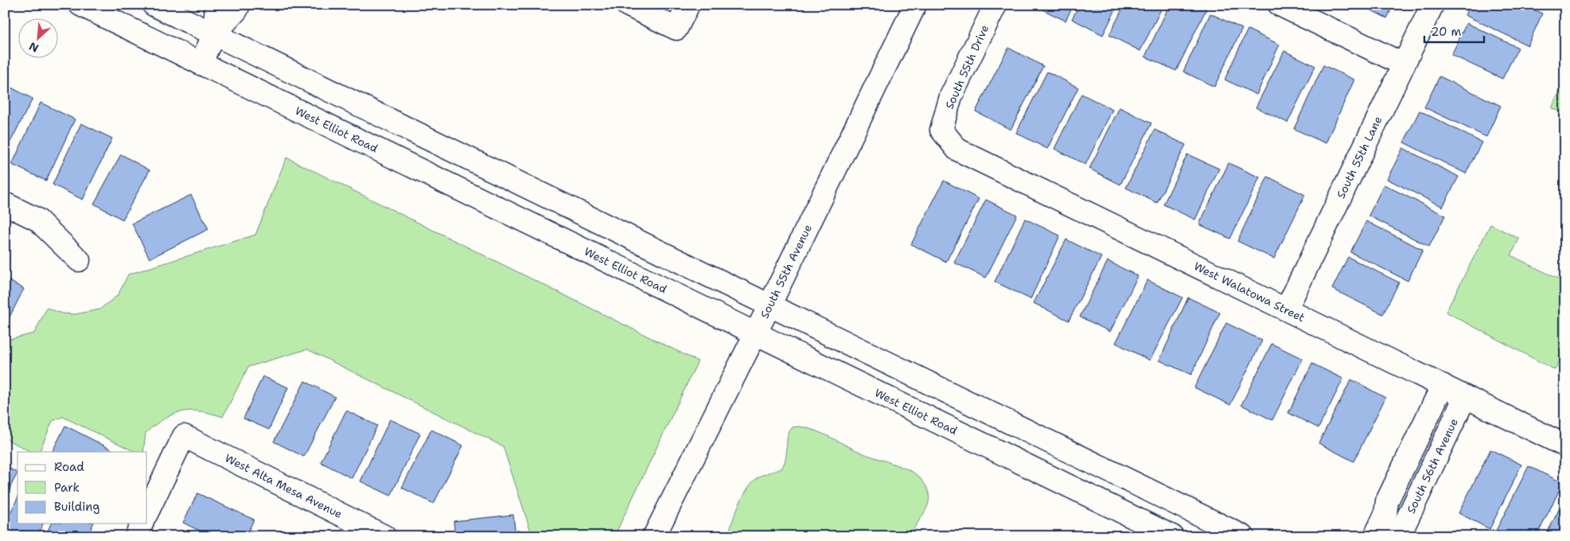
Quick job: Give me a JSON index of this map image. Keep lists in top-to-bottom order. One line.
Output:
{"streets":{"street":["South 55th Drive","West Elliot Road","South 55th Lane","South 55th Avenue","West Walatowa Street","South 56th Avenue","West Alta Mesa Avenue"]},"crossings":[["South 55th Drive","West Walatowa Street"],["West Elliot Road","South 55th Avenue"],["South 55th Lane","West Walatowa Street"],["West Walatowa Street","South 56th Avenue"]],"legend":["Road","Park","Building"],"scale_bar":"20 m","north":"bottom left"}
